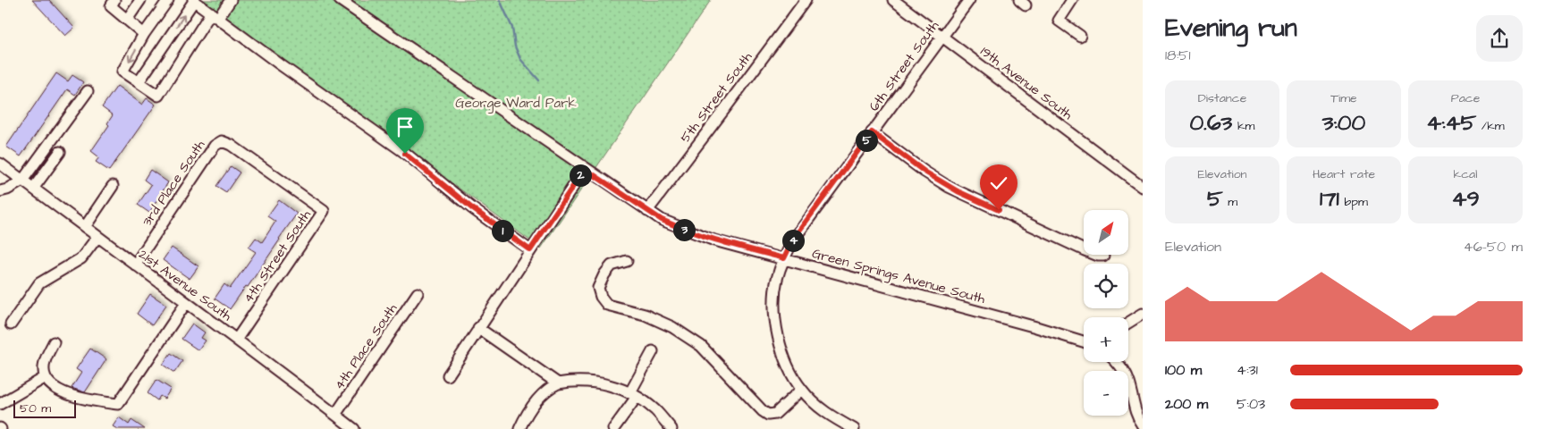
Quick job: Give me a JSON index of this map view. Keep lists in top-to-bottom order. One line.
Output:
{"streets":{"street":["6th Street South","19th Avenue South","5th Street South","3rd Place South","4th Street South","Green Springs Avenue South","21st Avenue South","4th Place South"]},"crossings":[["6th Street South","19th Avenue South"],["6th Street South","Green Springs Avenue South"],["5th Street South","Green Springs Avenue South"],["3rd Place South","4th Street South"],["3rd Place South","21st Avenue South"],["4th Street South","21st Avenue South"],["21st Avenue South","4th Place South"]],"parks":["George Ward Park"],"scale_bar":"50 m","north":"top right","page":{"heading":["Evening run","18:51"],"stats":[["Distance","0.63 km"],["Time","3:00"],["Pace","4:45 /km"],["Elevation","5 m"],["Heart rate","171 bpm"],["kcal","49"]],"pins":["5","2","3","1","4"],"map_buttons":["+","−"],"chart":["Elevation","46–50 m"],"list":[{"name":"100 m","note":"4:31"},{"name":"200 m","note":"5:03"}],"scale":"50 m"}}
